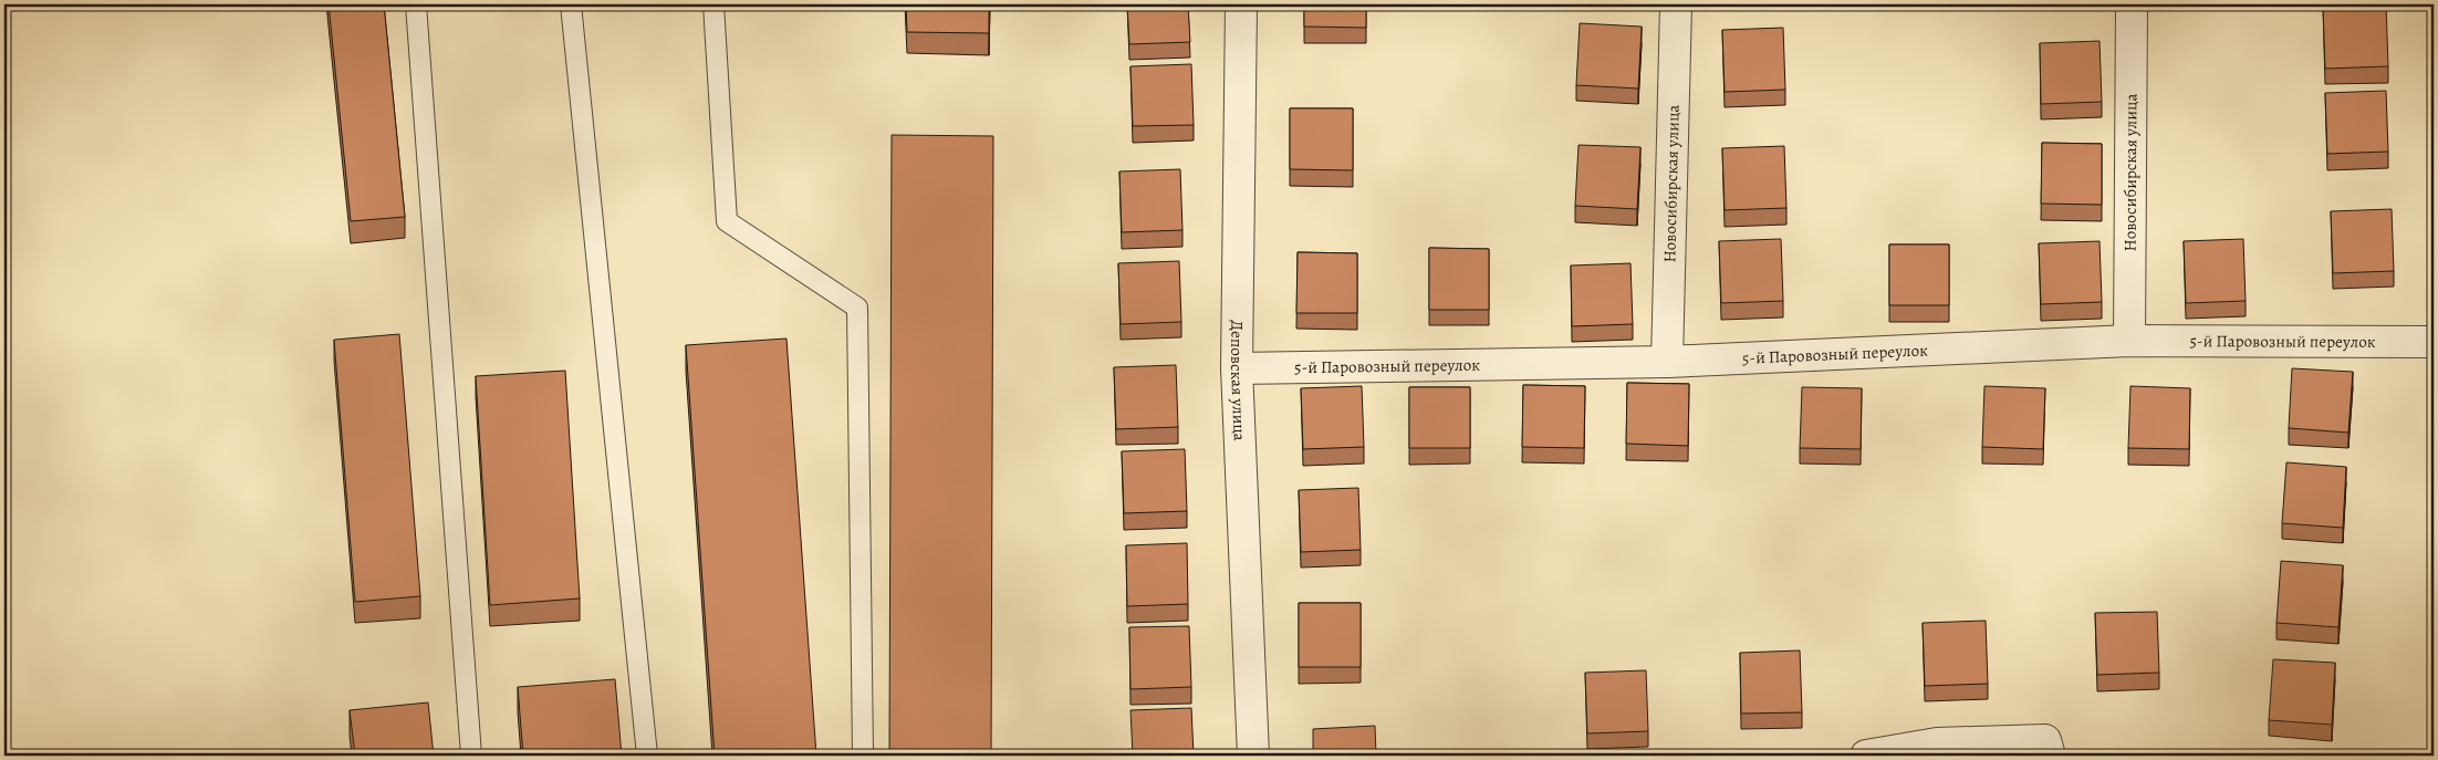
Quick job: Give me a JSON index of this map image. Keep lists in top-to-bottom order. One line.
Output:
{"streets":{"street":["Новосибирская улица","5-й Паровозный переулок","Деповская улица"]},"crossings":[["Новосибирская улица","5-й Паровозный переулок"],["5-й Паровозный переулок","Деповская улица"]]}
